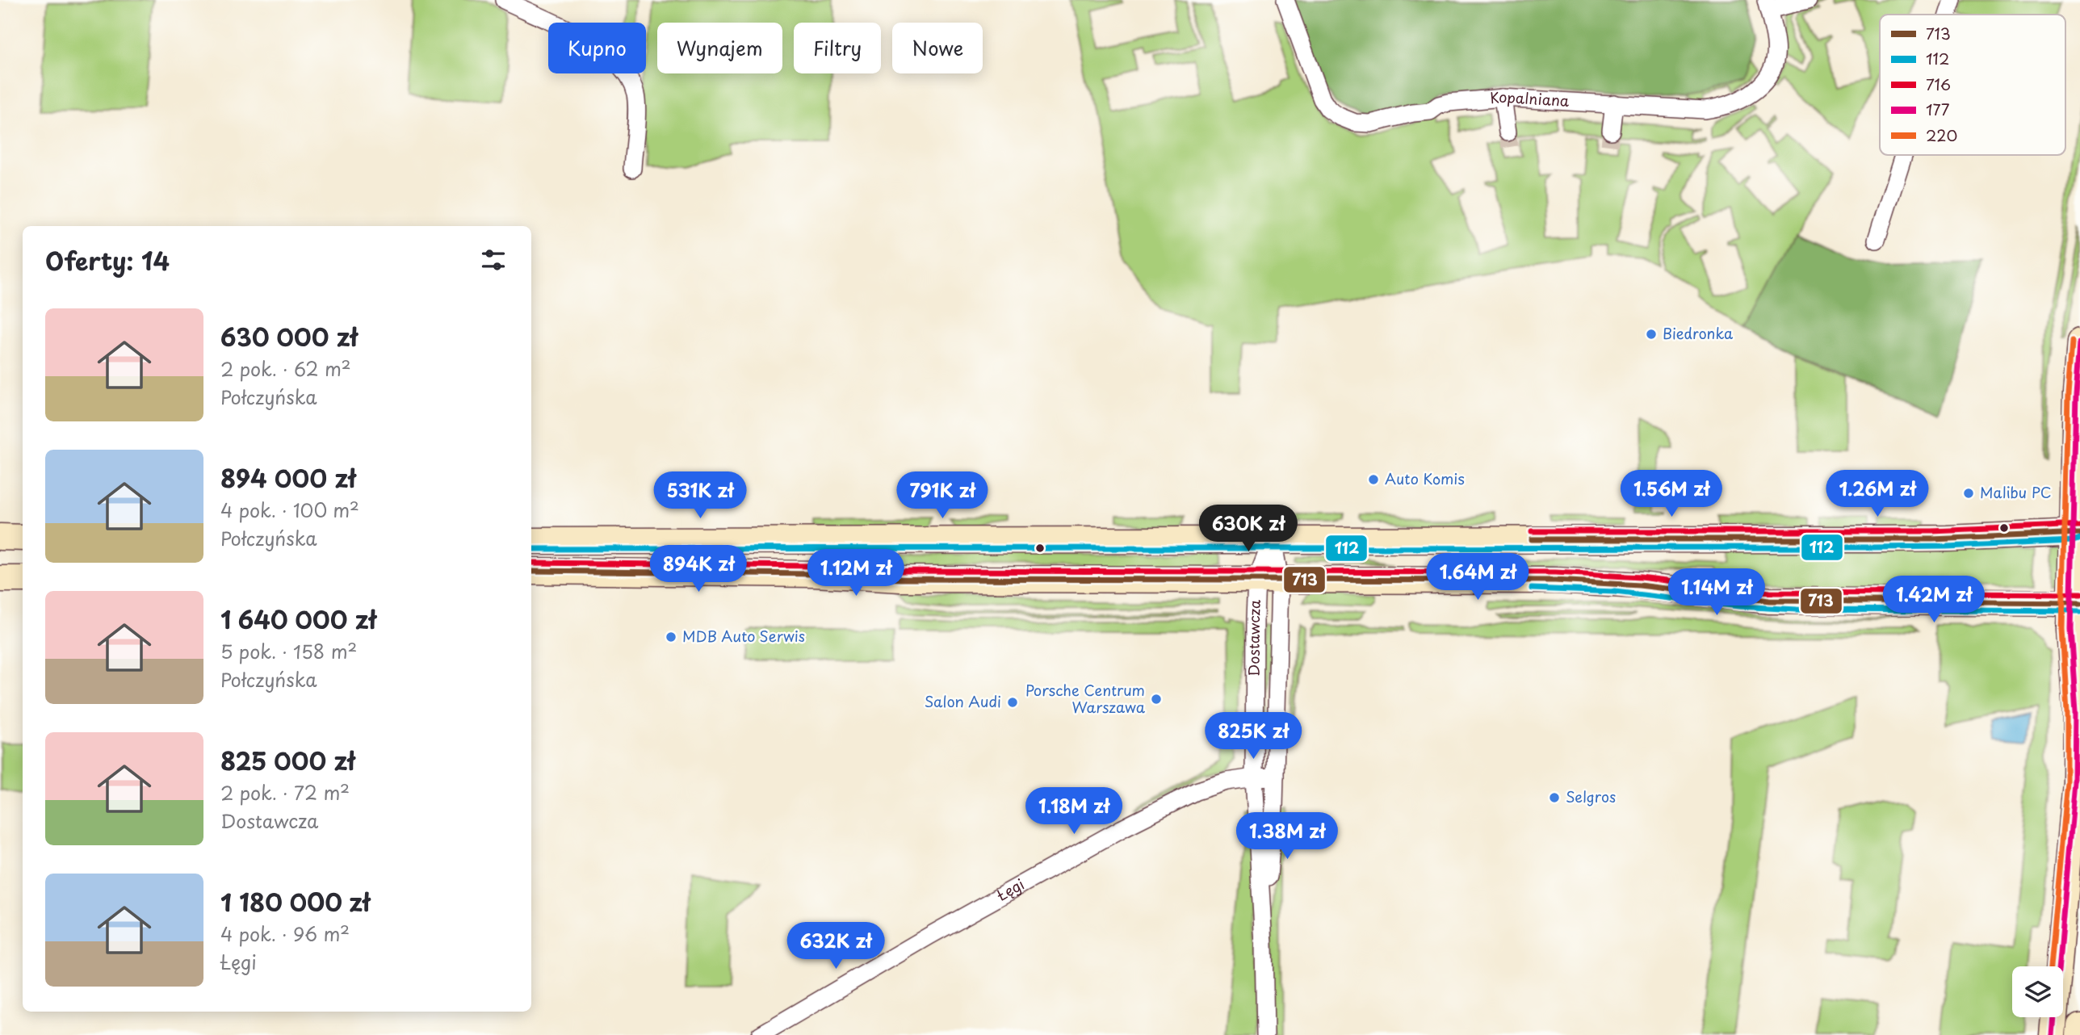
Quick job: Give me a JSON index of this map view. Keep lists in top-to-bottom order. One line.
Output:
{"streets":{"street":["Kopalniana","Dostawcza","Łęgi"]},"crossings":[["Dostawcza","Łęgi"]],"places":["Biedronka","Auto Komis","Malibu PC","MDB Auto Serwis","Porsche Centrum Warszawa","Salon Audi","Selgros"],"lines":["transit line 220","transit line 177","transit line 716","transit line 713","transit line 112"],"legend":["713","112","716","177","220"],"page":{"chip":["Kupno","Wynajem","Filtry","Nowe"],"heading":"Oferty: 14","list":[{"name":"630 000 zł","note":"2 pok. · 62 m² · Połczyńska"},{"name":"894 000 zł","note":"4 pok. · 100 m² · Połczyńska"},{"name":"1 640 000 zł","note":"5 pok. · 158 m² · Połczyńska"},{"name":"825 000 zł","note":"2 pok. · 72 m² · Dostawcza"},{"name":"1 180 000 zł","note":"4 pok. · 96 m² · Łęgi"}],"price":["1.56M zł","1.26M zł","531K zł","791K zł","630K zł","894K zł","1.12M zł","1.64M zł","1.14M zł","1.42M zł","825K zł","1.18M zł","1.38M zł","632K zł"]}}
